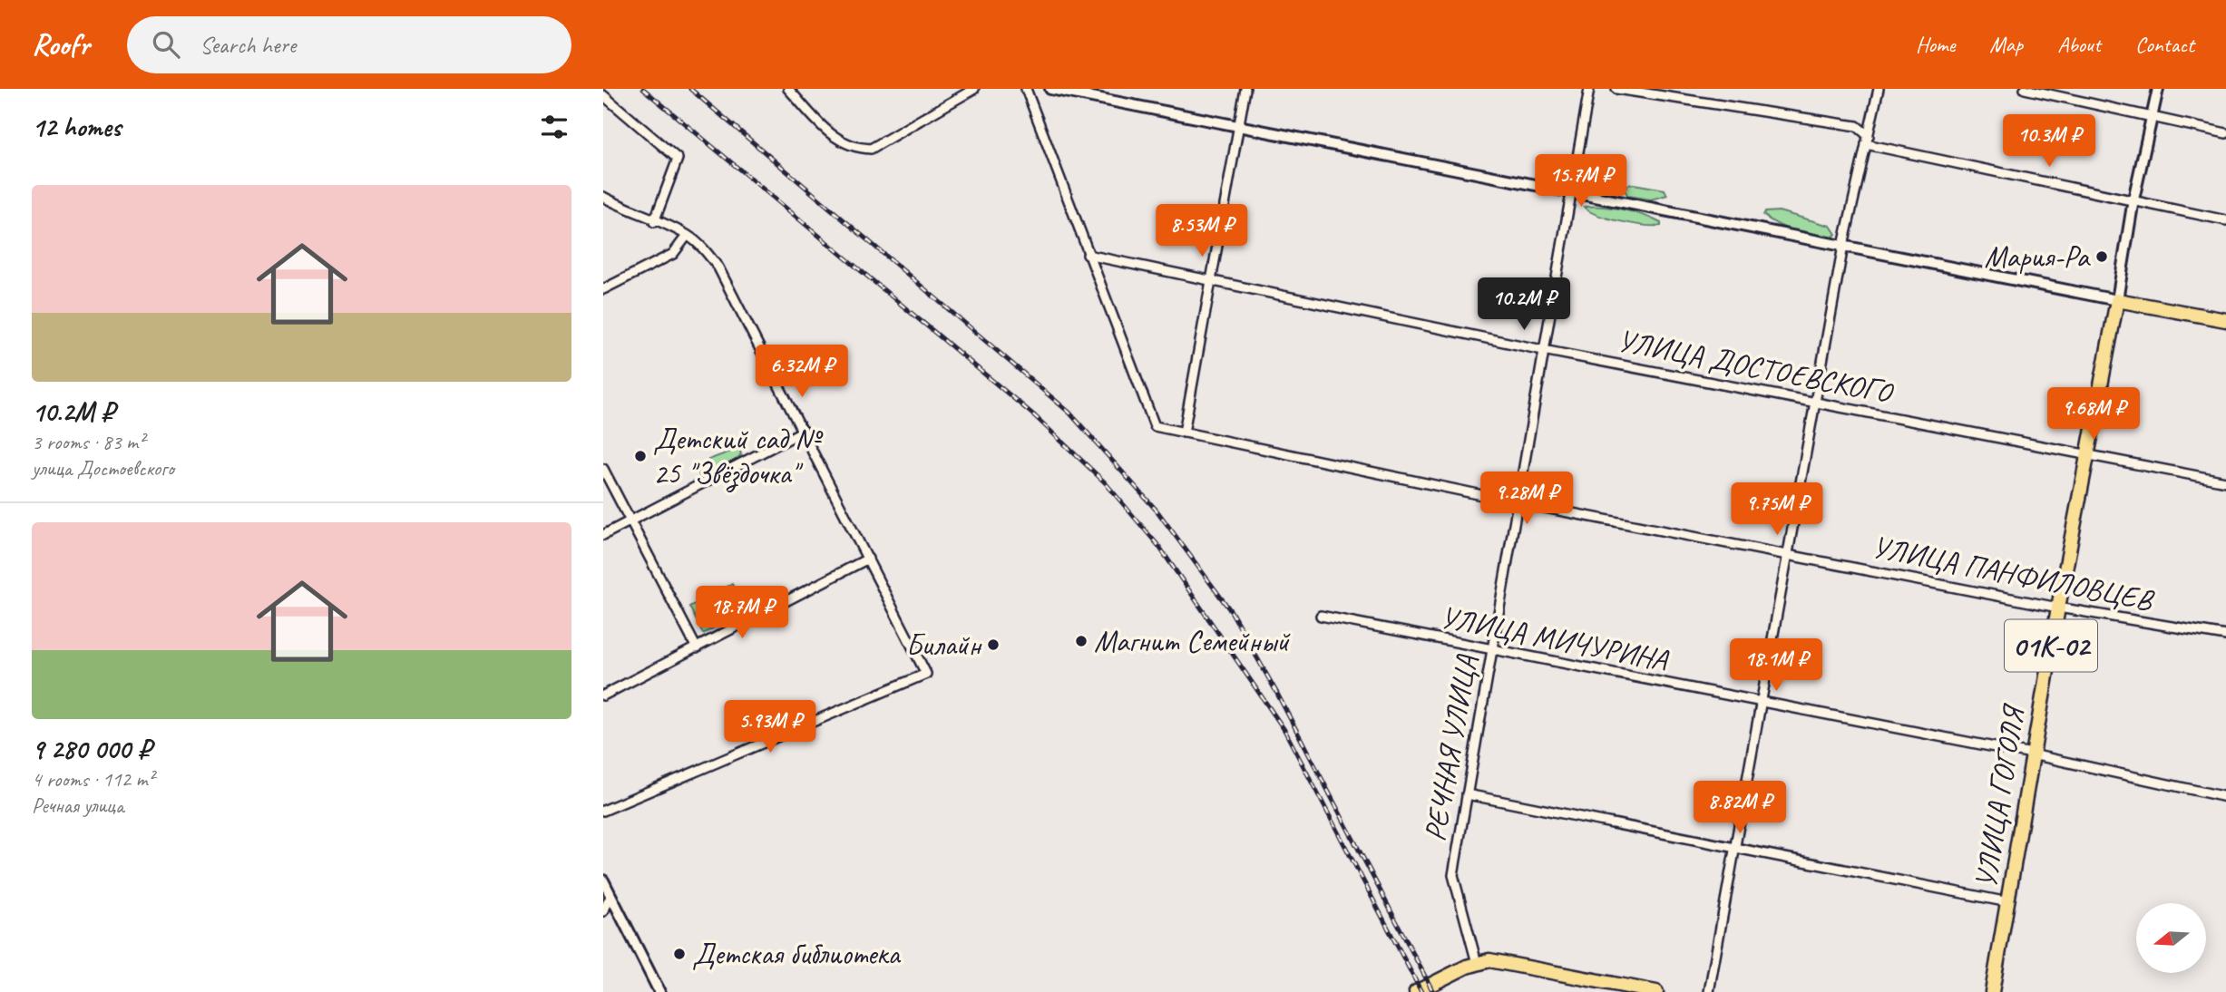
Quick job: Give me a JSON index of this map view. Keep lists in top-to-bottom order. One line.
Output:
{"streets":{"main road":["01К-02","УЛИЦА ГОГОЛЯ"],"street":["УЛИЦА ДОСТОЕВСКОГО","УЛИЦА ПАНФИЛОВЦЕВ","УЛИЦА МИЧУРИНА","РЕЧНАЯ УЛИЦА"]},"crossings":[["УЛИЦА ДОСТОЕВСКОГО","УЛИЦА ПАНФИЛОВЦЕВ"],["УЛИЦА ДОСТОЕВСКОГО","РЕЧНАЯ УЛИЦА"],["УЛИЦА ДОСТОЕВСКОГО","УЛИЦА ГОГОЛЯ"],["УЛИЦА ПАНФИЛОВЦЕВ","РЕЧНАЯ УЛИЦА"],["УЛИЦА ПАНФИЛОВЦЕВ","УЛИЦА ГОГОЛЯ"],["УЛИЦА МИЧУРИНА","РЕЧНАЯ УЛИЦА"],["УЛИЦА МИЧУРИНА","УЛИЦА ГОГОЛЯ"]],"places":["Мария-Ра","Детский сад № 25 \"Звёздочка\"","Магнит Семейный","Билайн","Детская библиотека"],"north":"left","page":{"header":"Roofr","search":"Search here","nav":["Home","Map","About","Contact"],"heading":"12 homes","price":["10.3M ₽","15.7M ₽","8.53M ₽","10.2M ₽","6.32M ₽","9.68M ₽","9.28M ₽","9.75M ₽","18.7M ₽","18.1M ₽","5.93M ₽","8.82M ₽"],"list":[{"name":"10.2M ₽","note":"3 rooms · 83 m² · улица Достоевского"},{"name":"9 280 000 ₽","note":"4 rooms · 112 m² · Речная улица"}]}}
